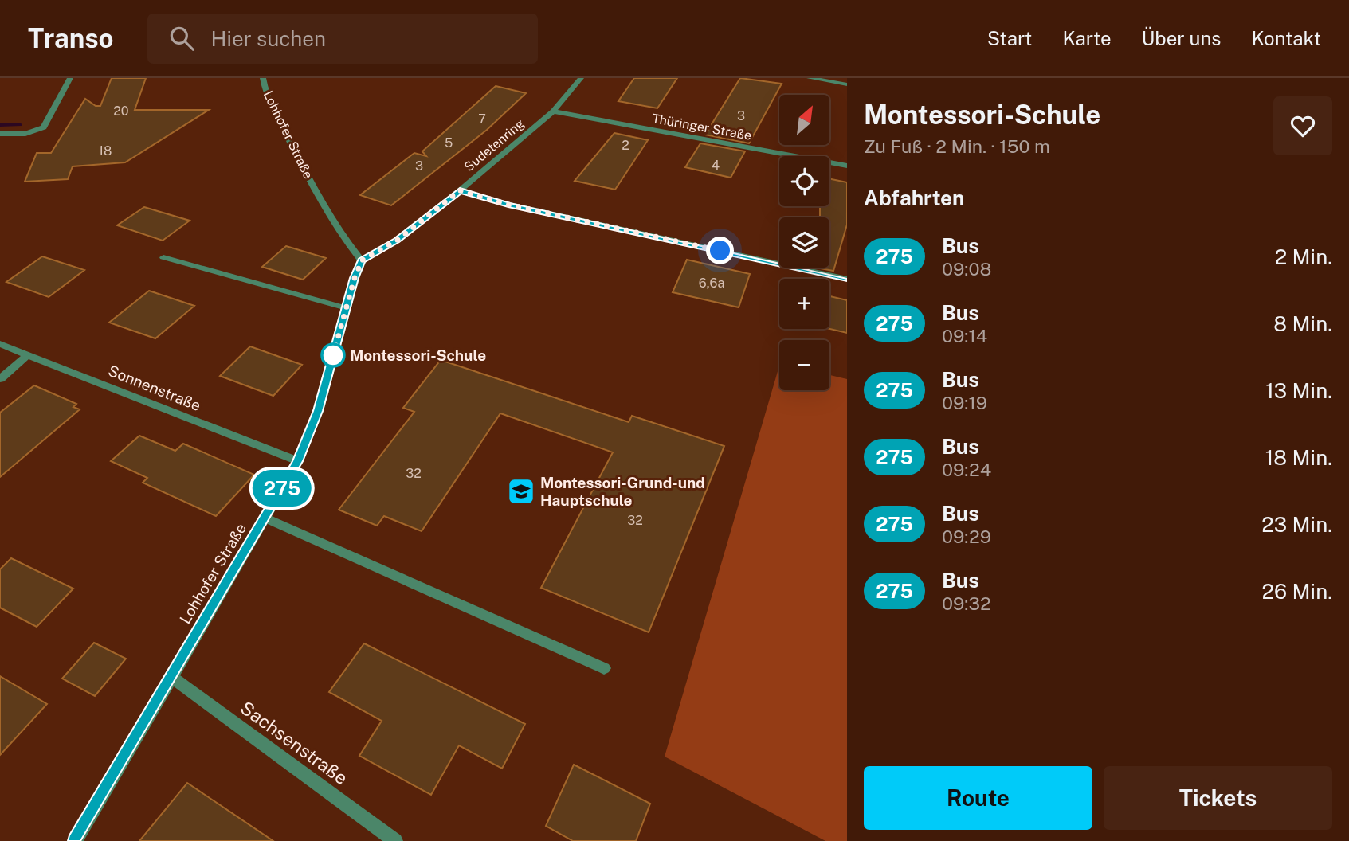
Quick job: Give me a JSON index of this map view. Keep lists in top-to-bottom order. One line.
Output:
{"streets":{"street":["Thüringer Straße","Lohhofer Straße","Sudetenring","Sonnenstraße","Sachsenstraße"]},"crossings":[["Thüringer Straße","Sudetenring"],["Lohhofer Straße","Sudetenring"],["Lohhofer Straße","Sonnenstraße"],["Lohhofer Straße","Sachsenstraße"]],"places":{"other":["Montessori-Schule"],"school or university":["Montessori-Grund-und Hauptschule"]},"lines":["bus line 275"],"house_numbers":["20","3","7","5","2","18","4","3","6,6a","32","32"],"north":"top right","page":{"header":"Transo","search":"Hier suchen","nav":["Start","Karte","Über uns","Kontakt"],"on_map":"275","heading":[["Montessori-Schule","Zu Fuß · 2 Min. · 150 m"],"Abfahrten"],"map_buttons":["+","−"],"list":[{"mark":"275","name":"Bus","note":"09:08","value":"2 Min."},{"mark":"275","name":"Bus","note":"09:14","value":"8 Min."},{"mark":"275","name":"Bus","note":"09:19","value":"13 Min."},{"mark":"275","name":"Bus","note":"09:24","value":"18 Min."},{"mark":"275","name":"Bus","note":"09:29","value":"23 Min."},{"mark":"275","name":"Bus","note":"09:32","value":"26 Min."}],"buttons":["Route","Tickets"]}}
